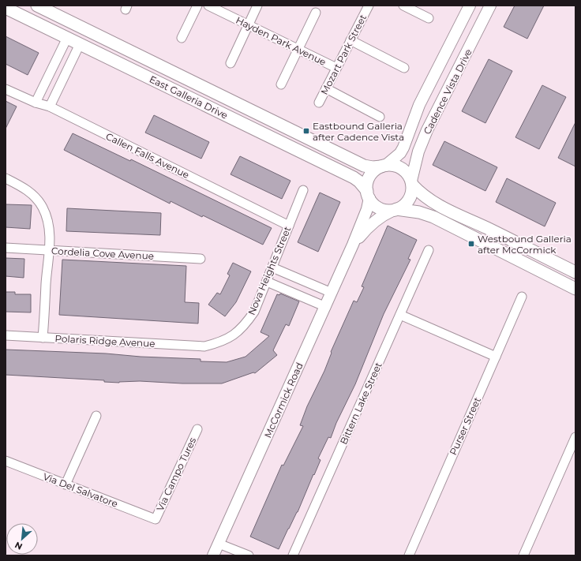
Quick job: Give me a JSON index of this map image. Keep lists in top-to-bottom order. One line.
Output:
{"streets":{"main road":["East Galleria Drive"],"street":["Hayden Park Avenue","Mozart Park Street","Cadence Vista Drive","Callen Falls Avenue","Cordelia Cove Avenue","Nova Heights Street","Polaris Ridge Avenue","McCormick Road","Bittern Lake Street","Purser Street","Via Campo Tures","Via Del Salvatore"]},"crossings":[["Hayden Park Avenue","Mozart Park Street"],["Cadence Vista Drive","East Galleria Drive"],["Cadence Vista Drive","McCormick Road"],["East Galleria Drive","McCormick Road"],["Callen Falls Avenue","Nova Heights Street"],["Nova Heights Street","Polaris Ridge Avenue"],["Via Campo Tures","Via Del Salvatore"]],"places":{"transit":["Eastbound Galleria after Cadence Vista","Westbound Galleria after McCormick"]},"north":"bottom left"}
